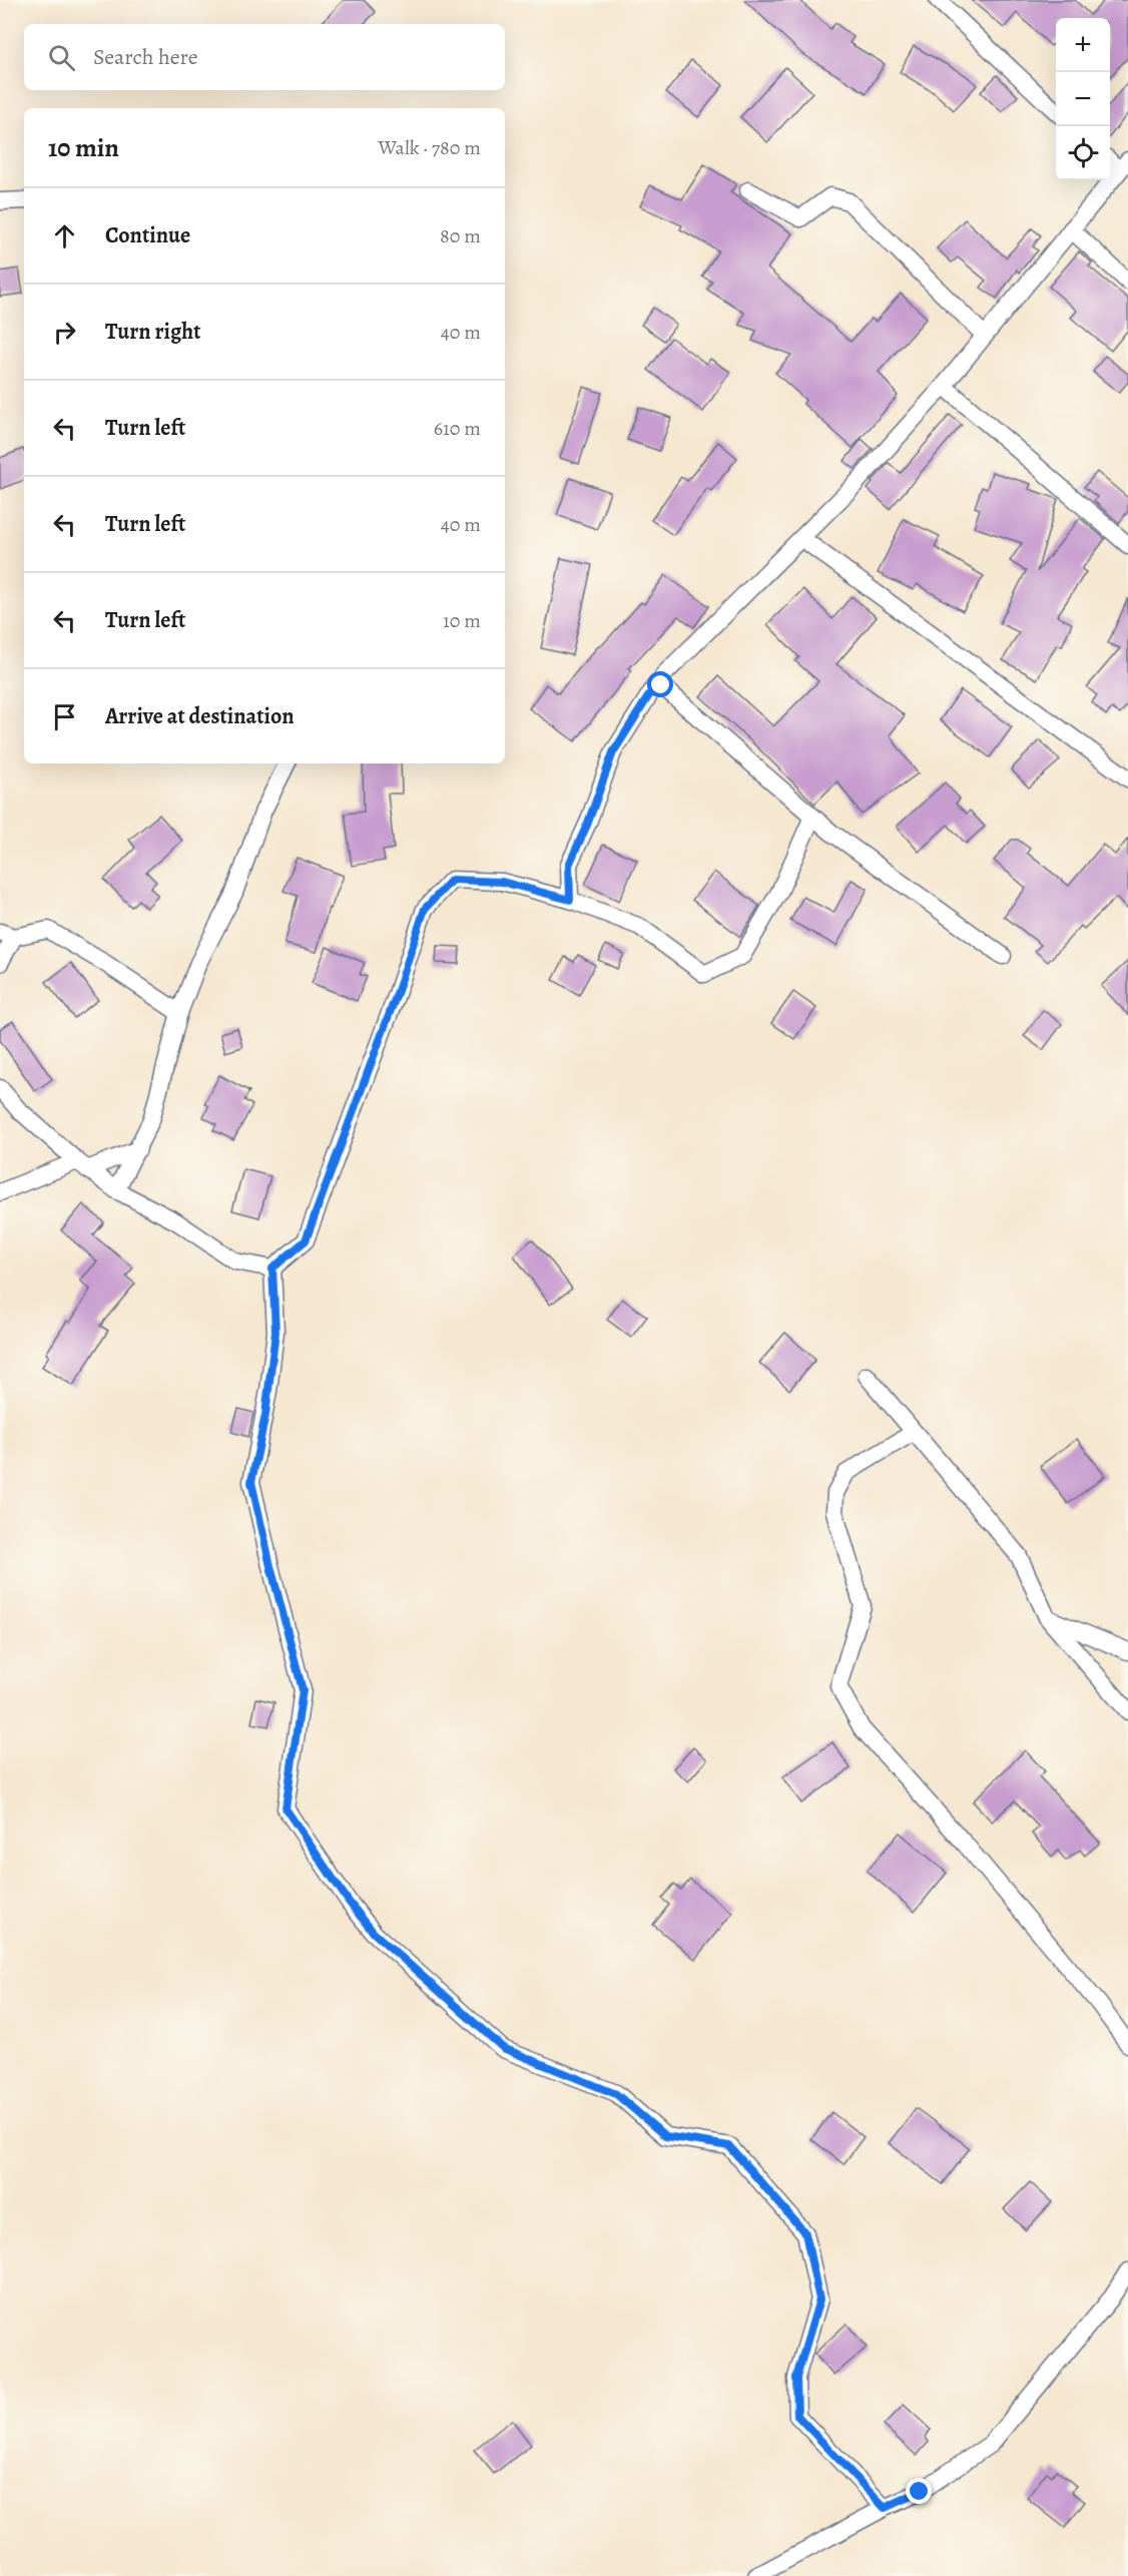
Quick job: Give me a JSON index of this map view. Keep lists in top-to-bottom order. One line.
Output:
{"page":{"map_buttons":["+","−"],"search":"Search here","heading":["10 min","Walk · 780 m"],"list":[["Continue","80 m"],["Turn right","40 m"],["Turn left","610 m"],["Turn left","40 m"],["Turn left","10 m"],"Arrive at destination"]}}
